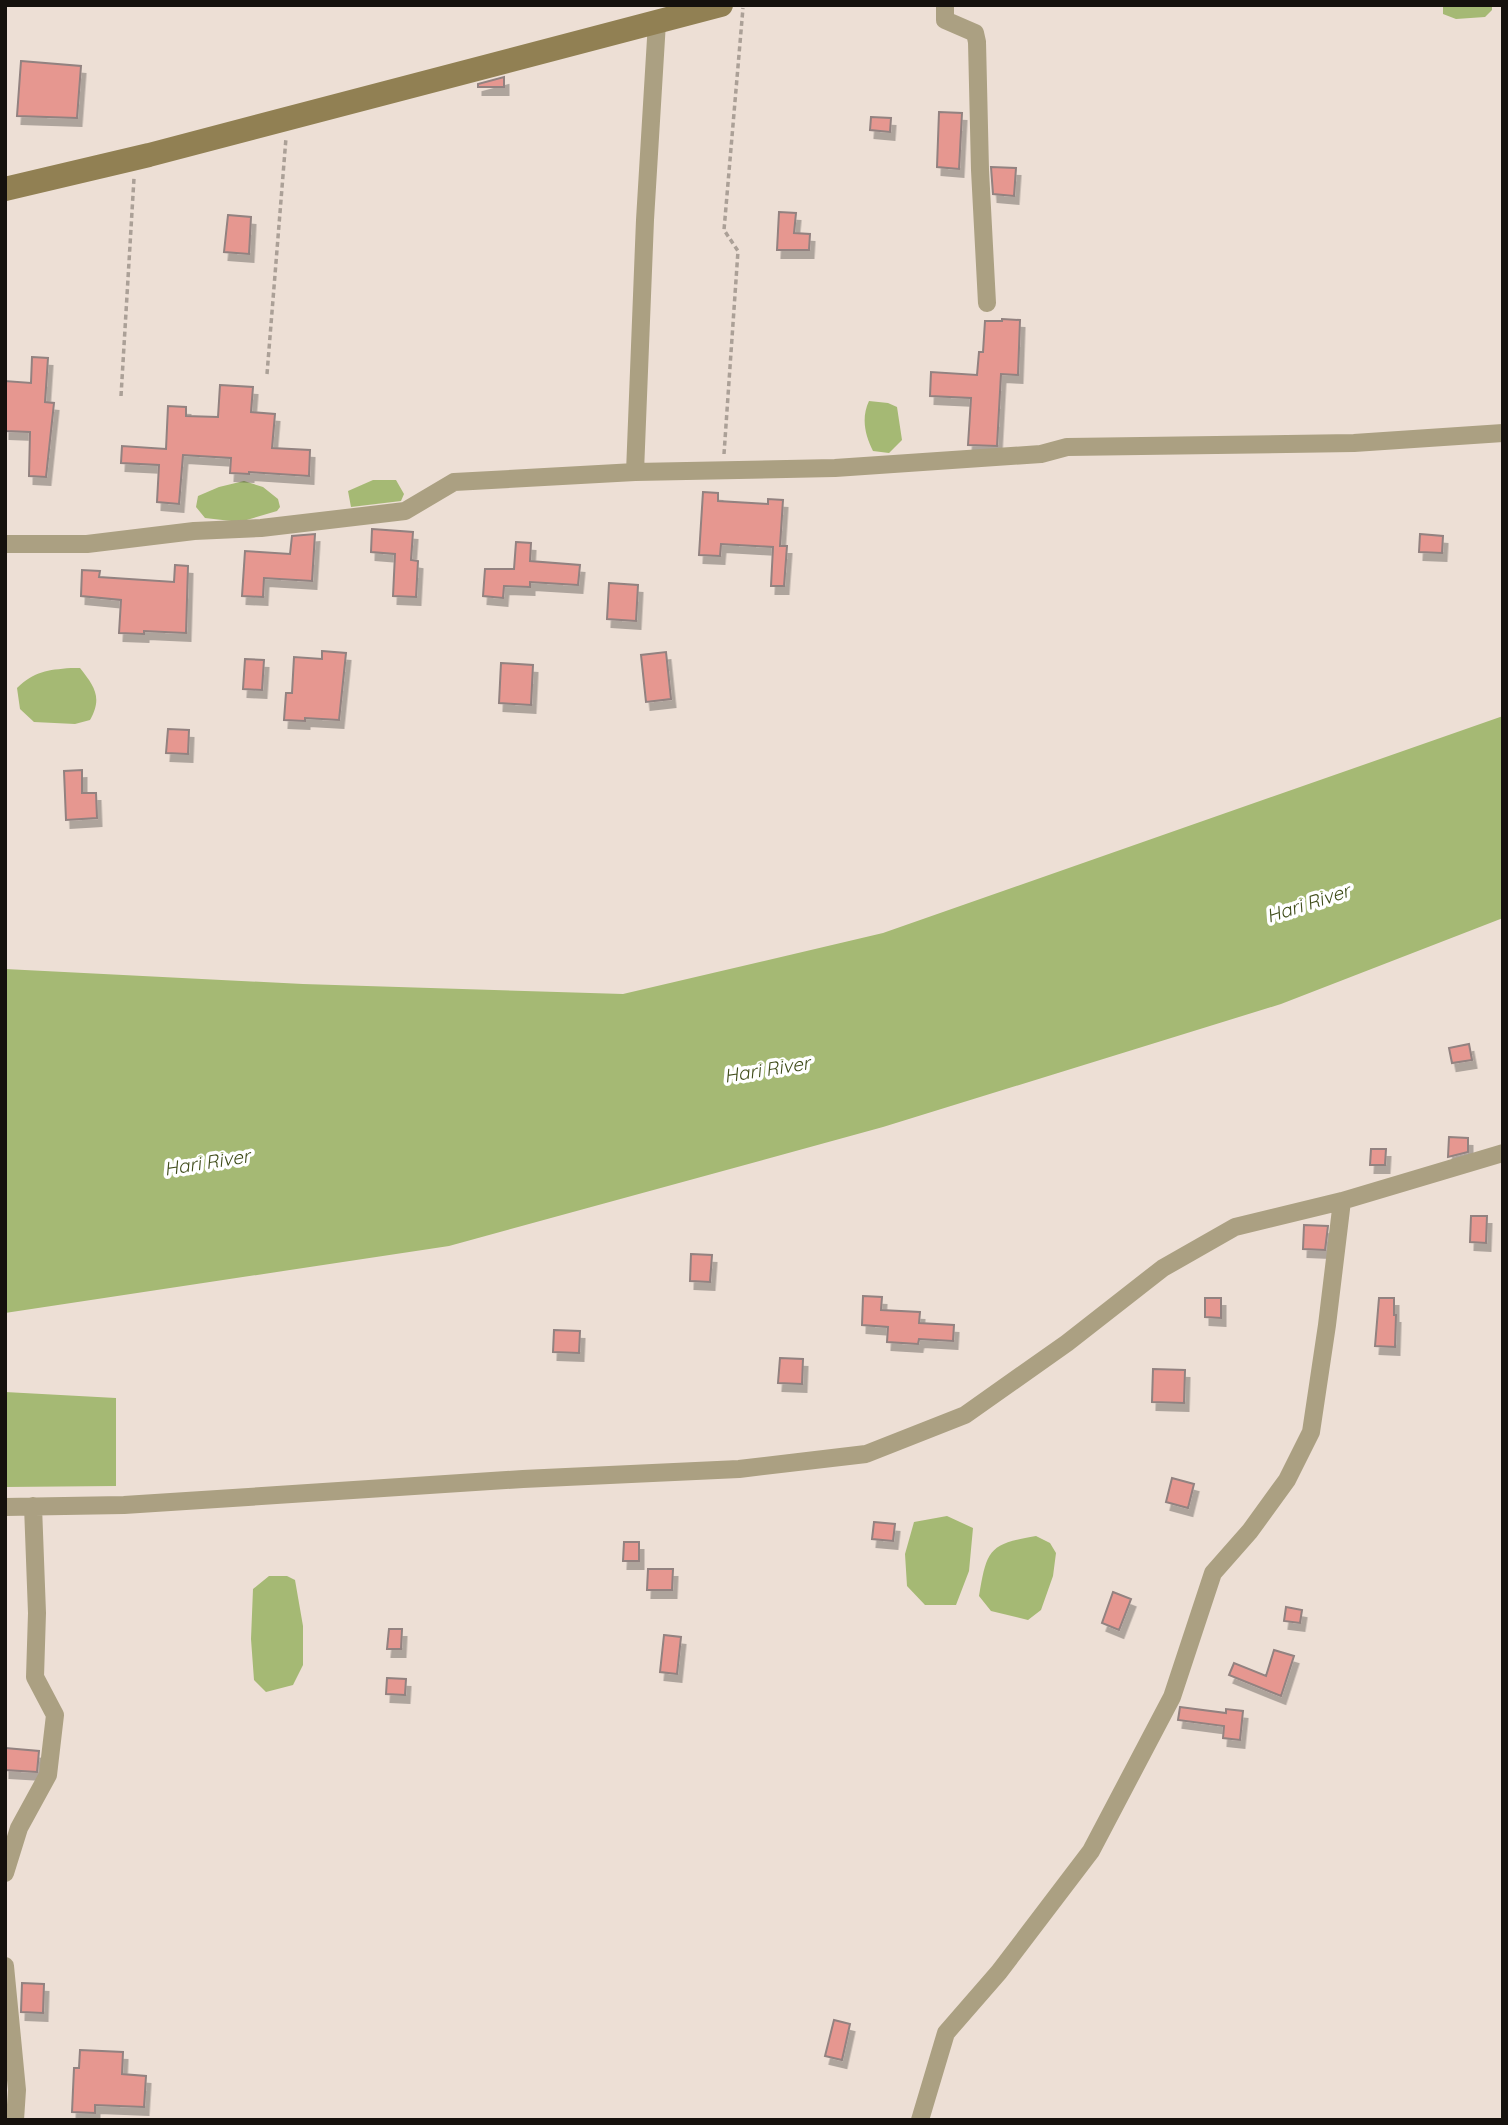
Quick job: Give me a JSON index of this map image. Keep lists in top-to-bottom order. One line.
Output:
{"water":["Hari River"]}
